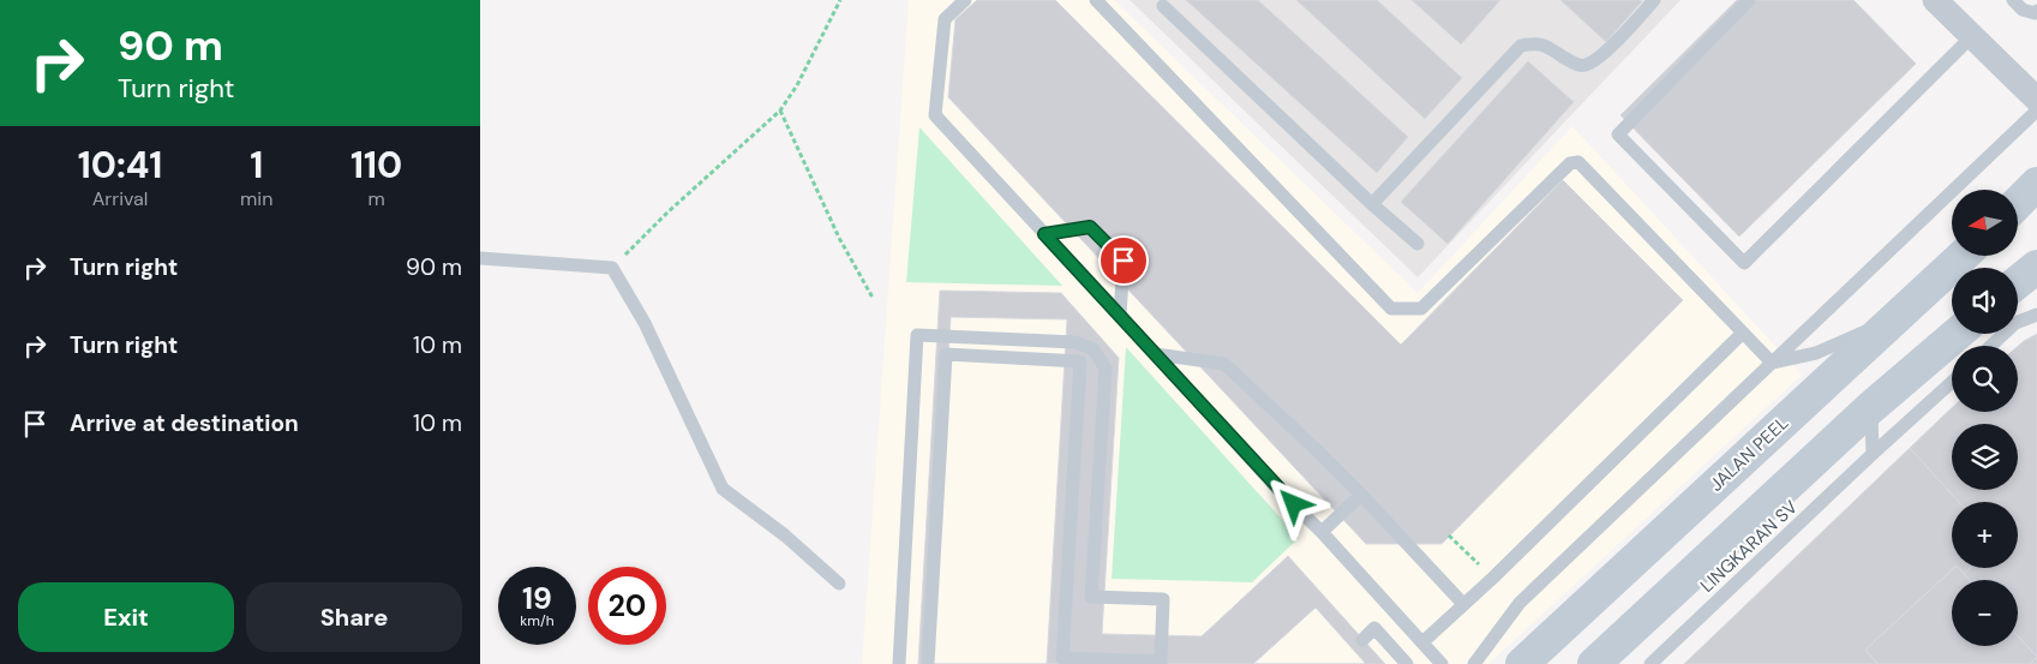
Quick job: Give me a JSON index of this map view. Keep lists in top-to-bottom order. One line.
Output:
{"streets":{"street":["JALAN PEEL"],"lane":["LINGKARAN SV"]},"north":"left","page":{"turn":["90 m","Turn right"],"eta":["10:41","Arrival","1","min","110","m"],"map_buttons":["+","−"],"list":[{"name":"Turn right","value":"90 m"},{"name":"Turn right","value":"10 m"},{"name":"Arrive at destination","value":"10 m"}],"speed":"19 km/h","limit":"20","buttons":["Exit","Share"]}}
